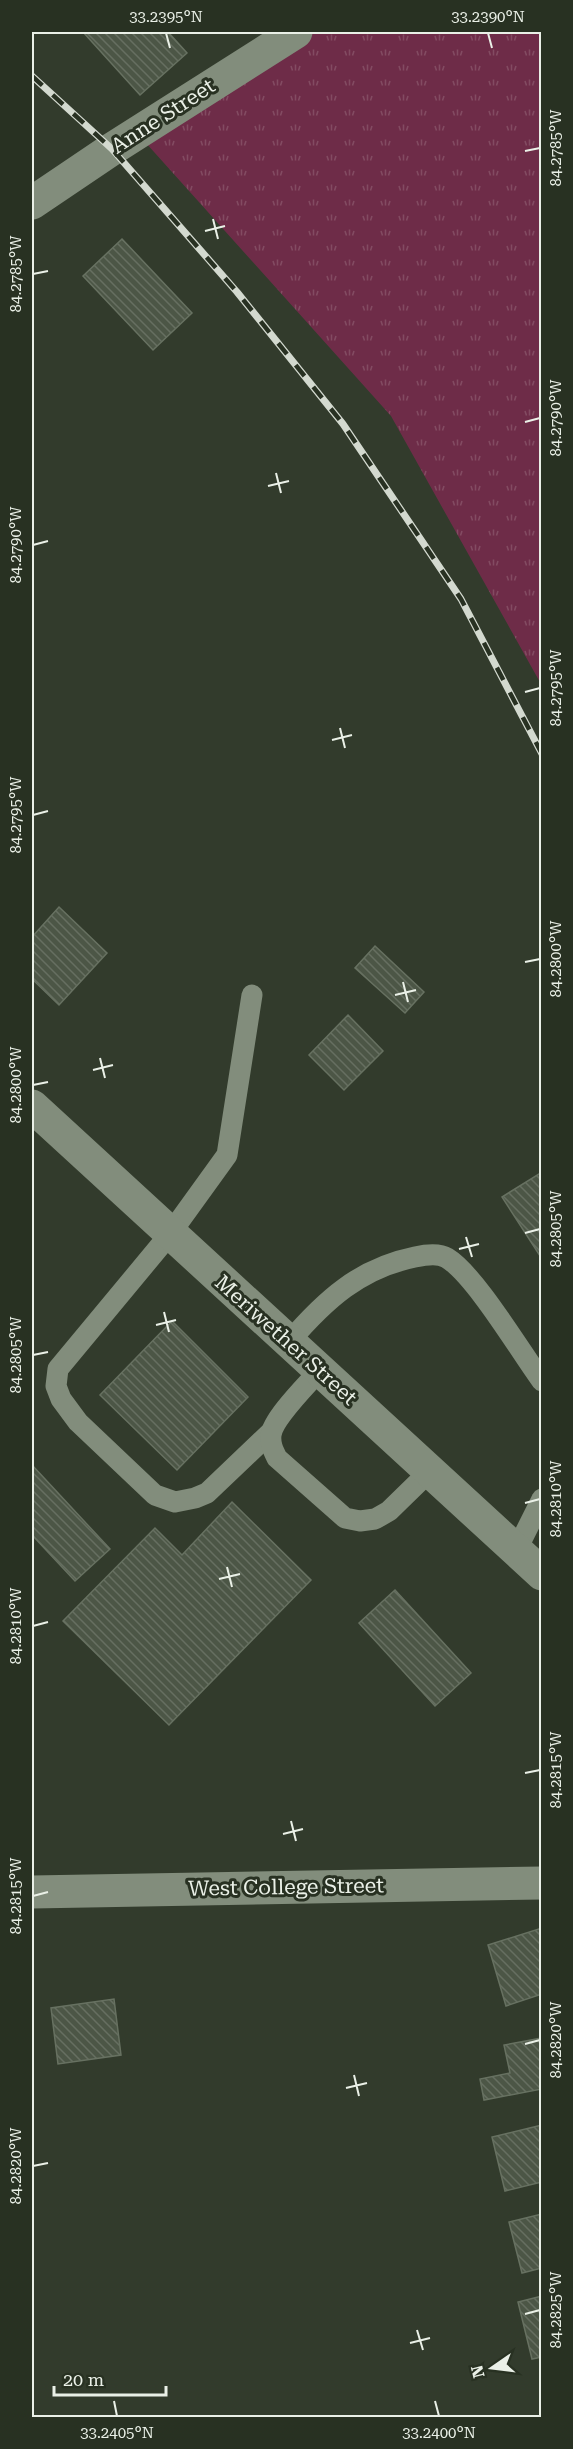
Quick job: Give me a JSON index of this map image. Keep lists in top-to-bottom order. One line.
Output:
{"streets":{"street":["Anne Street","Meriwether Street","West College Street"]},"scale_bar":"20 m","north":"left","coordinates":["33.2395°N","33.2390°N","84.2785°W","84.2790°W","84.2795°W","84.2800°W","84.2805°W","84.2810°W","84.2815°W","84.2820°W","84.2825°W","33.2405°N","33.2400°N"]}
